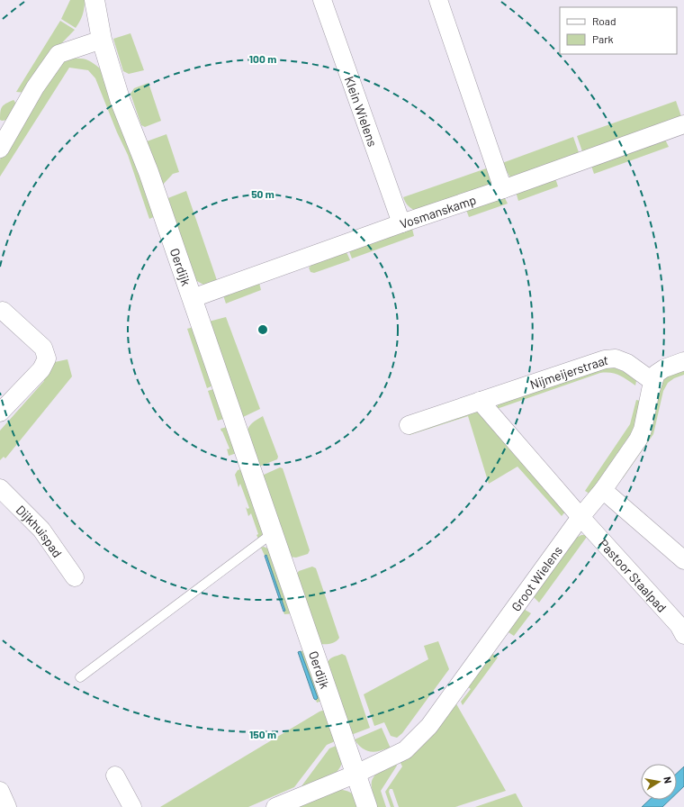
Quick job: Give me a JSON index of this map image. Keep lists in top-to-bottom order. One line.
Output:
{"streets":{"street":["Klein Wielens","Vosmanskamp","Oerdijk","Nijmeijerstraat","Dijkhuispad","Pastoor Staalpad","Groot Wielens"]},"crossings":[["Klein Wielens","Vosmanskamp"],["Vosmanskamp","Oerdijk"],["Oerdijk","Groot Wielens"],["Nijmeijerstraat","Groot Wielens"],["Pastoor Staalpad","Groot Wielens"]],"legend":["Road","Park"],"north":"right","rings":["100 m","50 m","150 m"]}
